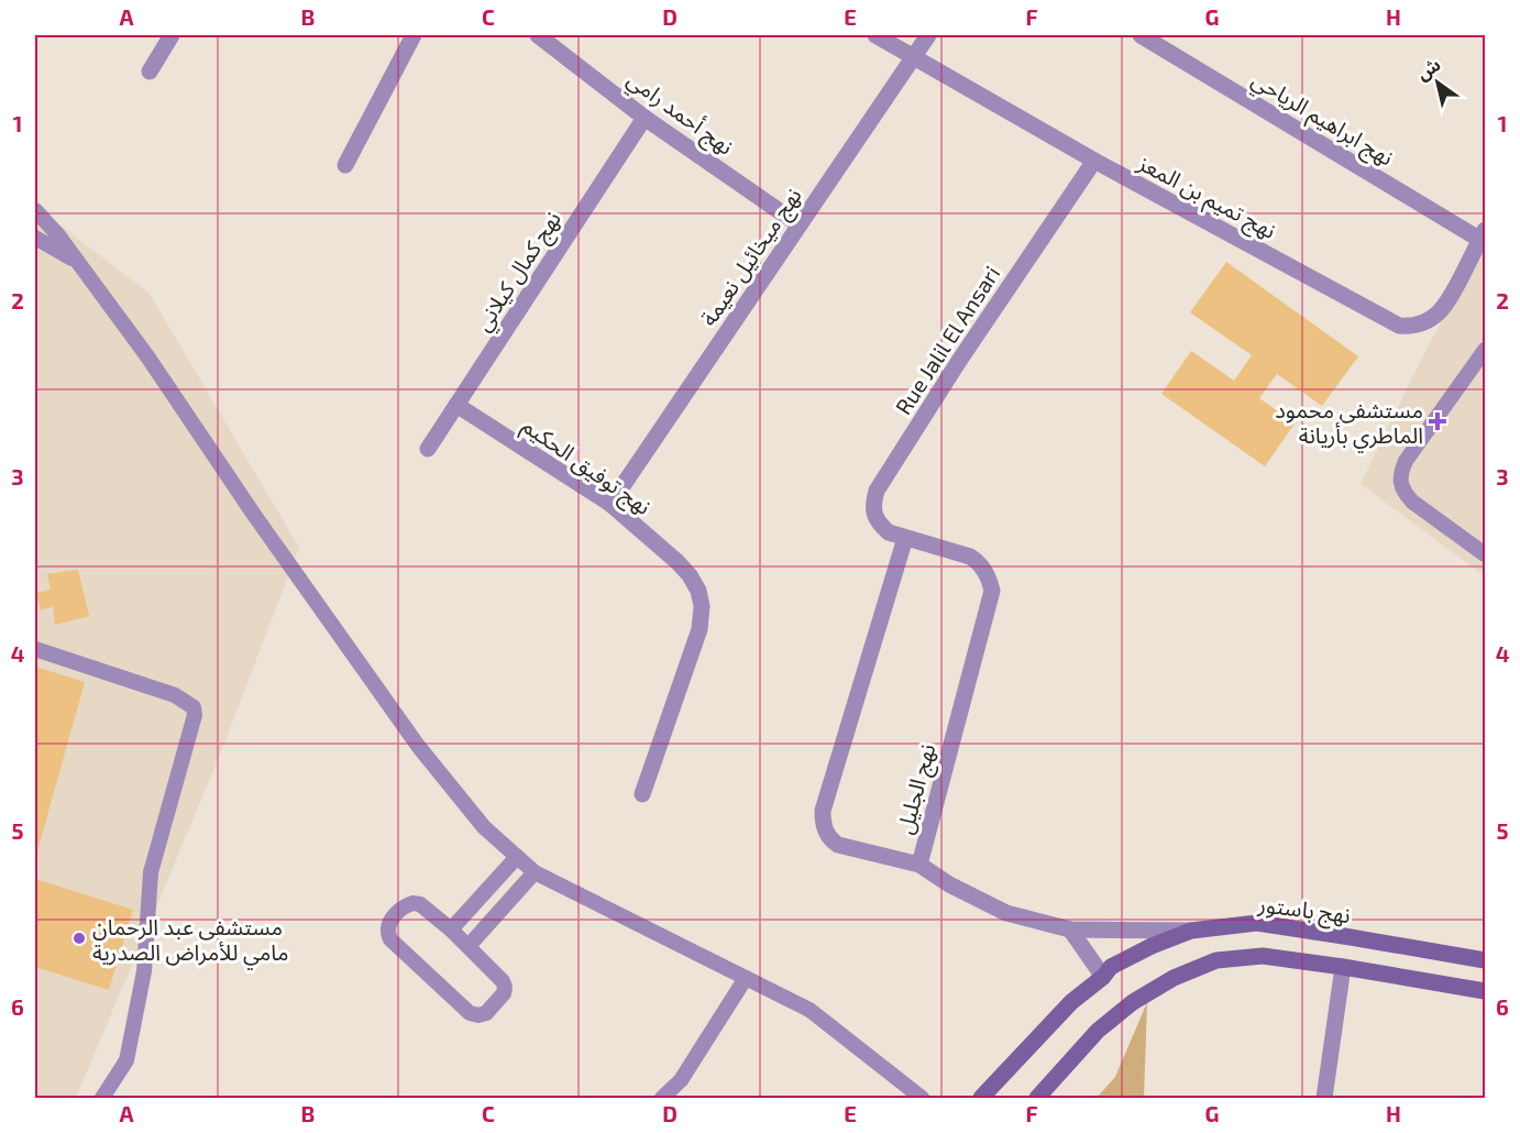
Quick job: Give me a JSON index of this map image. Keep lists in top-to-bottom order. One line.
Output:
{"streets":{"main road":["نهج باستور"],"street":["نهج أحمد رامي","نهج ابراهيم الرياحي","نهج تميم بن المعز","نهج ميخائيل نعيمة","نهج كمال كيلاني","Rue Jalil El Ansari","نهج توفيق الحكيم","نهج الجليل"]},"crossings":[["نهج أحمد رامي","نهج ميخائيل نعيمة"],["نهج أحمد رامي","نهج كمال كيلاني"],["نهج ابراهيم الرياحي","نهج تميم بن المعز"],["نهج تميم بن المعز","نهج ميخائيل نعيمة"],["نهج تميم بن المعز","Rue Jalil El Ansari"],["نهج ميخائيل نعيمة","نهج توفيق الحكيم"],["نهج كمال كيلاني","نهج توفيق الحكيم"],["Rue Jalil El Ansari","نهج الجليل"]],"places":{"health":["مستشفى محمود الماطري بأريانة"],"other":["مستشفى عبد الرحمان مامي للأمراض الصدرية"]},"north":"top left","grid":{"columns":["A","B","C","D","E","F","G","H"],"rows":["1","2","3","4","5","6"]}}
